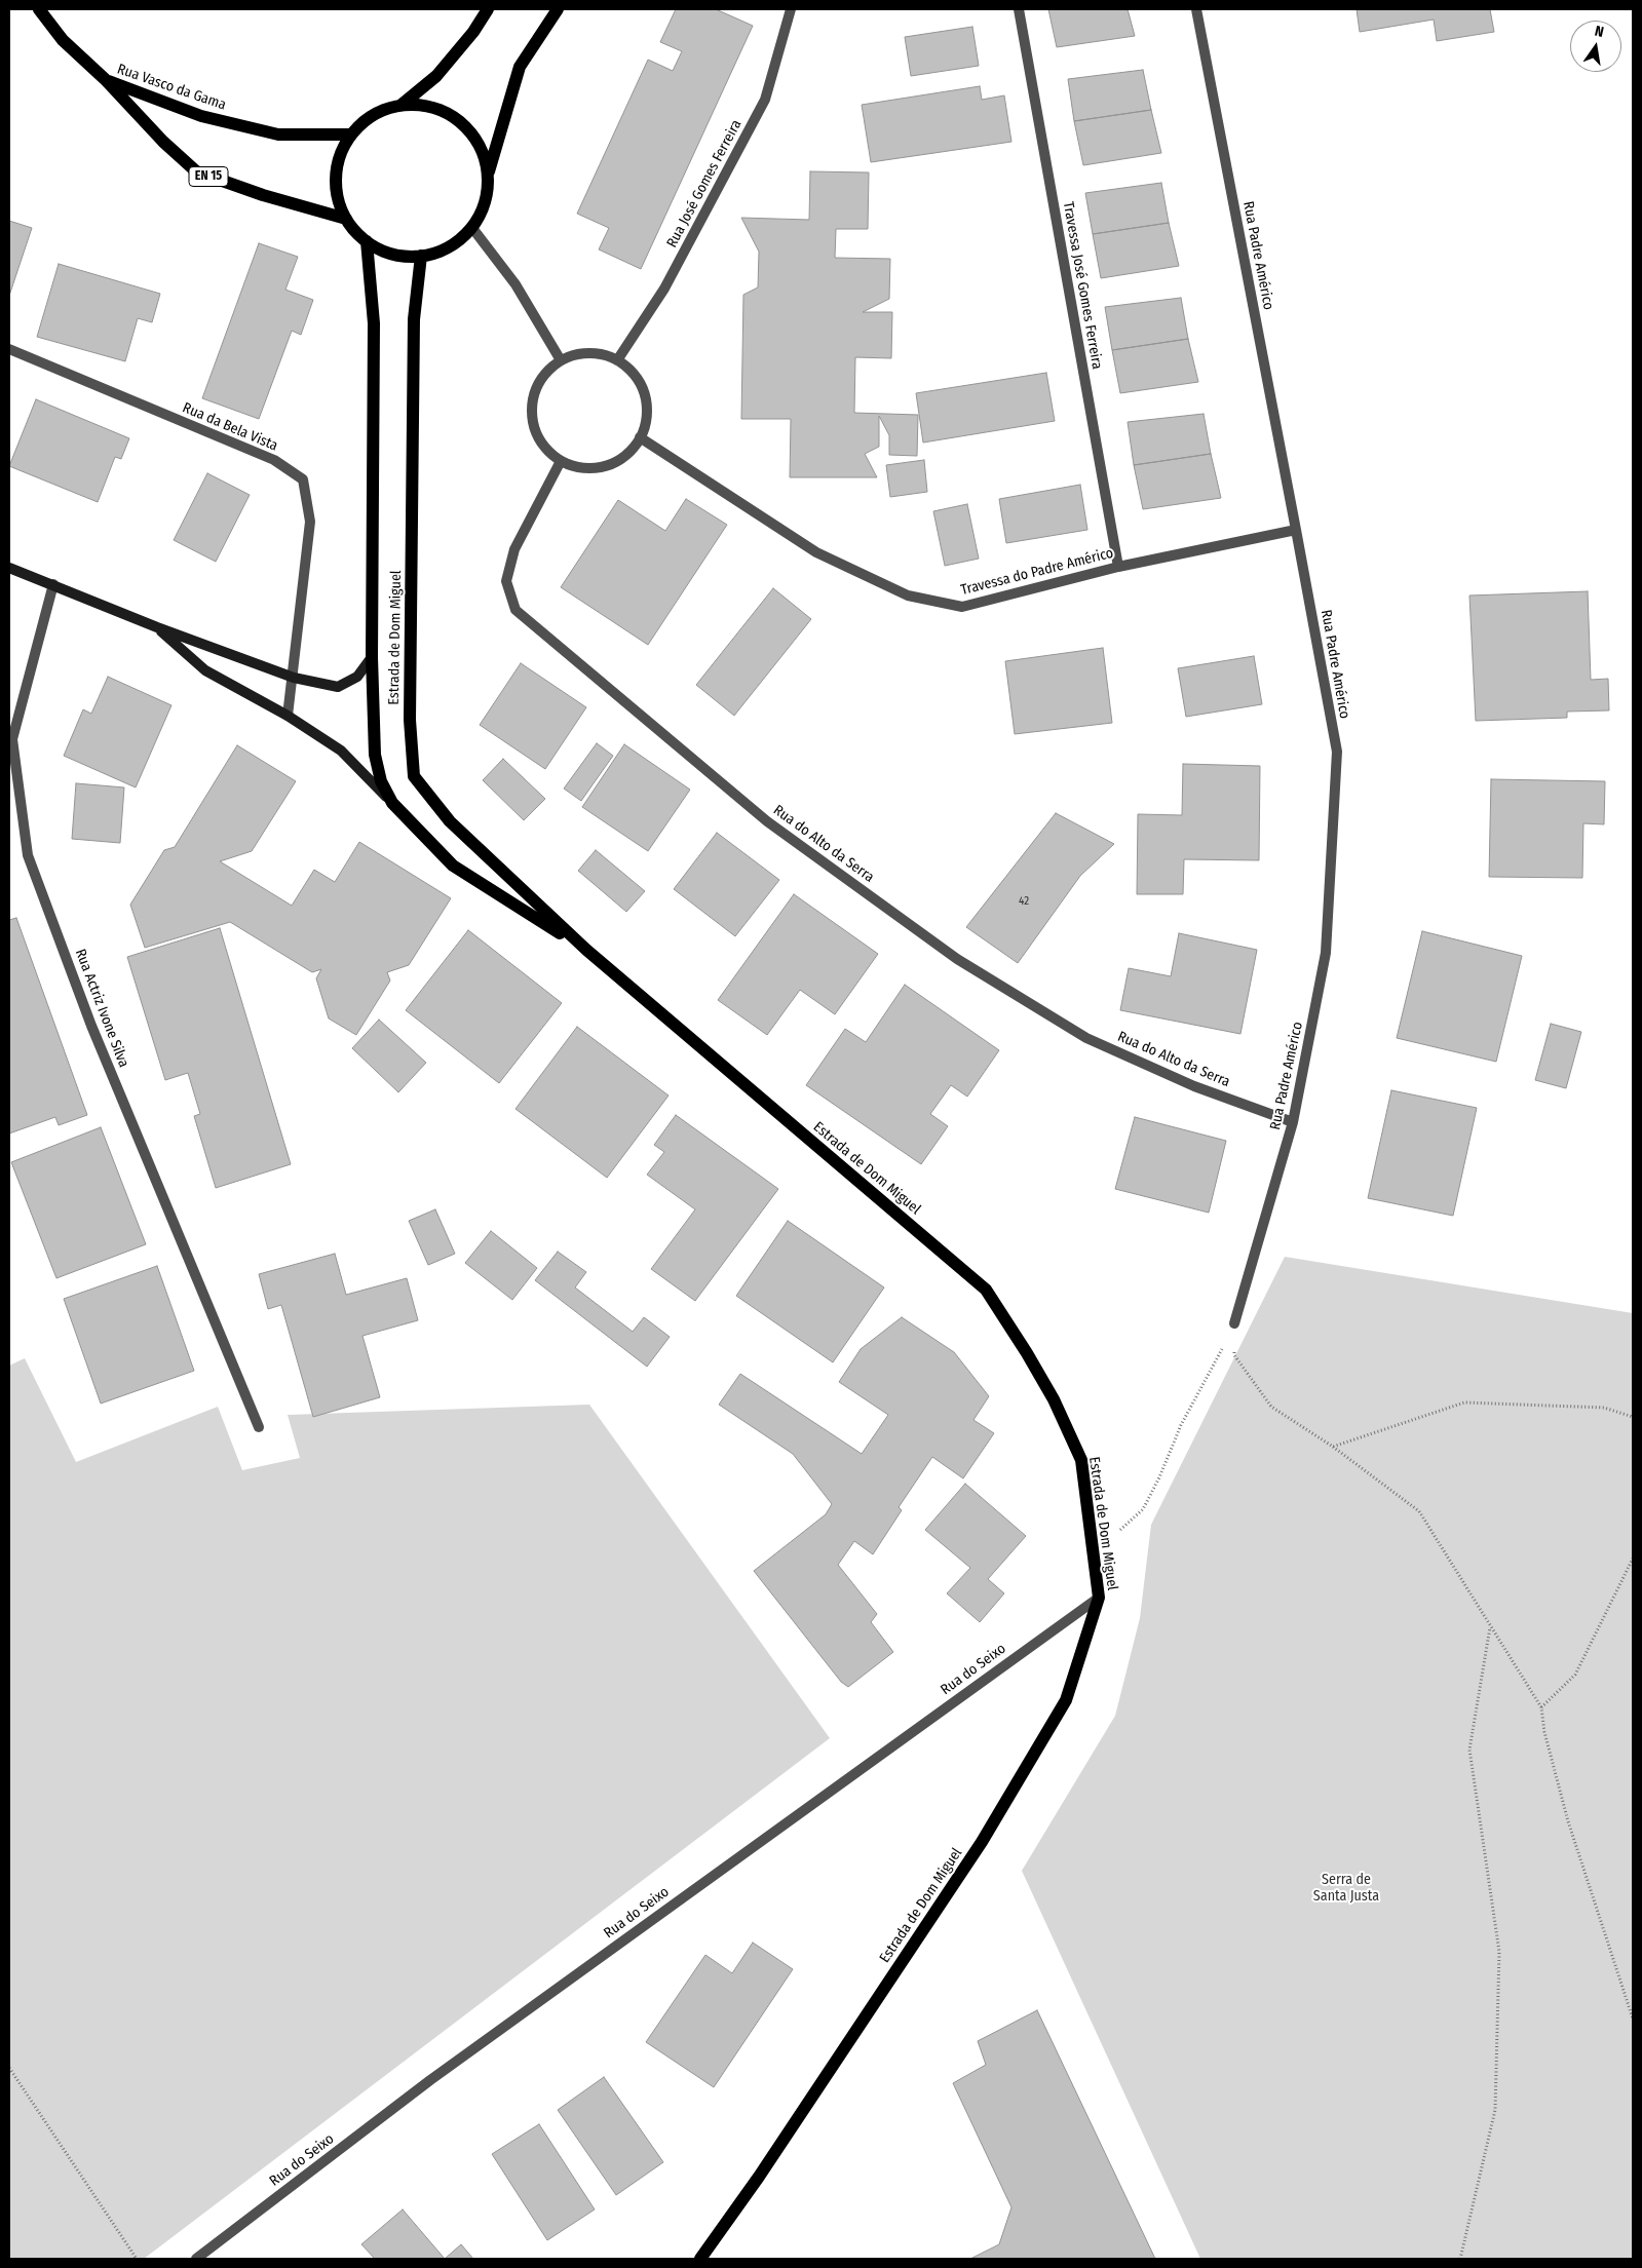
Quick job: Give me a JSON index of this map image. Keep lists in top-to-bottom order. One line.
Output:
{"streets":{"main road":["Rua Vasco da Gama","EN 15","Estrada de Dom Miguel"],"street":["Rua José Gomes Ferreira","Rua Padre Américo","Travessa José Gomes Ferreira","Rua da Bela Vista","Travessa do Padre Américo","Rua do Alto da Serra","Rua Actriz Ivone Silva","Rua do Seixo"]},"crossings":[["Rua Vasco da Gama","Estrada de Dom Miguel"],["Rua José Gomes Ferreira","Travessa do Padre Américo"],["Rua José Gomes Ferreira","Rua do Alto da Serra"],["Rua Padre Américo","Travessa do Padre Américo"],["Rua Padre Américo","Rua do Alto da Serra"],["Travessa José Gomes Ferreira","Travessa do Padre Américo"],["Rua da Bela Vista","Estrada de Dom Miguel"],["Travessa do Padre Américo","Rua do Alto da Serra"],["Estrada de Dom Miguel","Rua Actriz Ivone Silva"],["Estrada de Dom Miguel","Rua do Seixo"]],"parks":["Serra de Santa Justa"],"house_numbers":["42"],"north":"top"}
